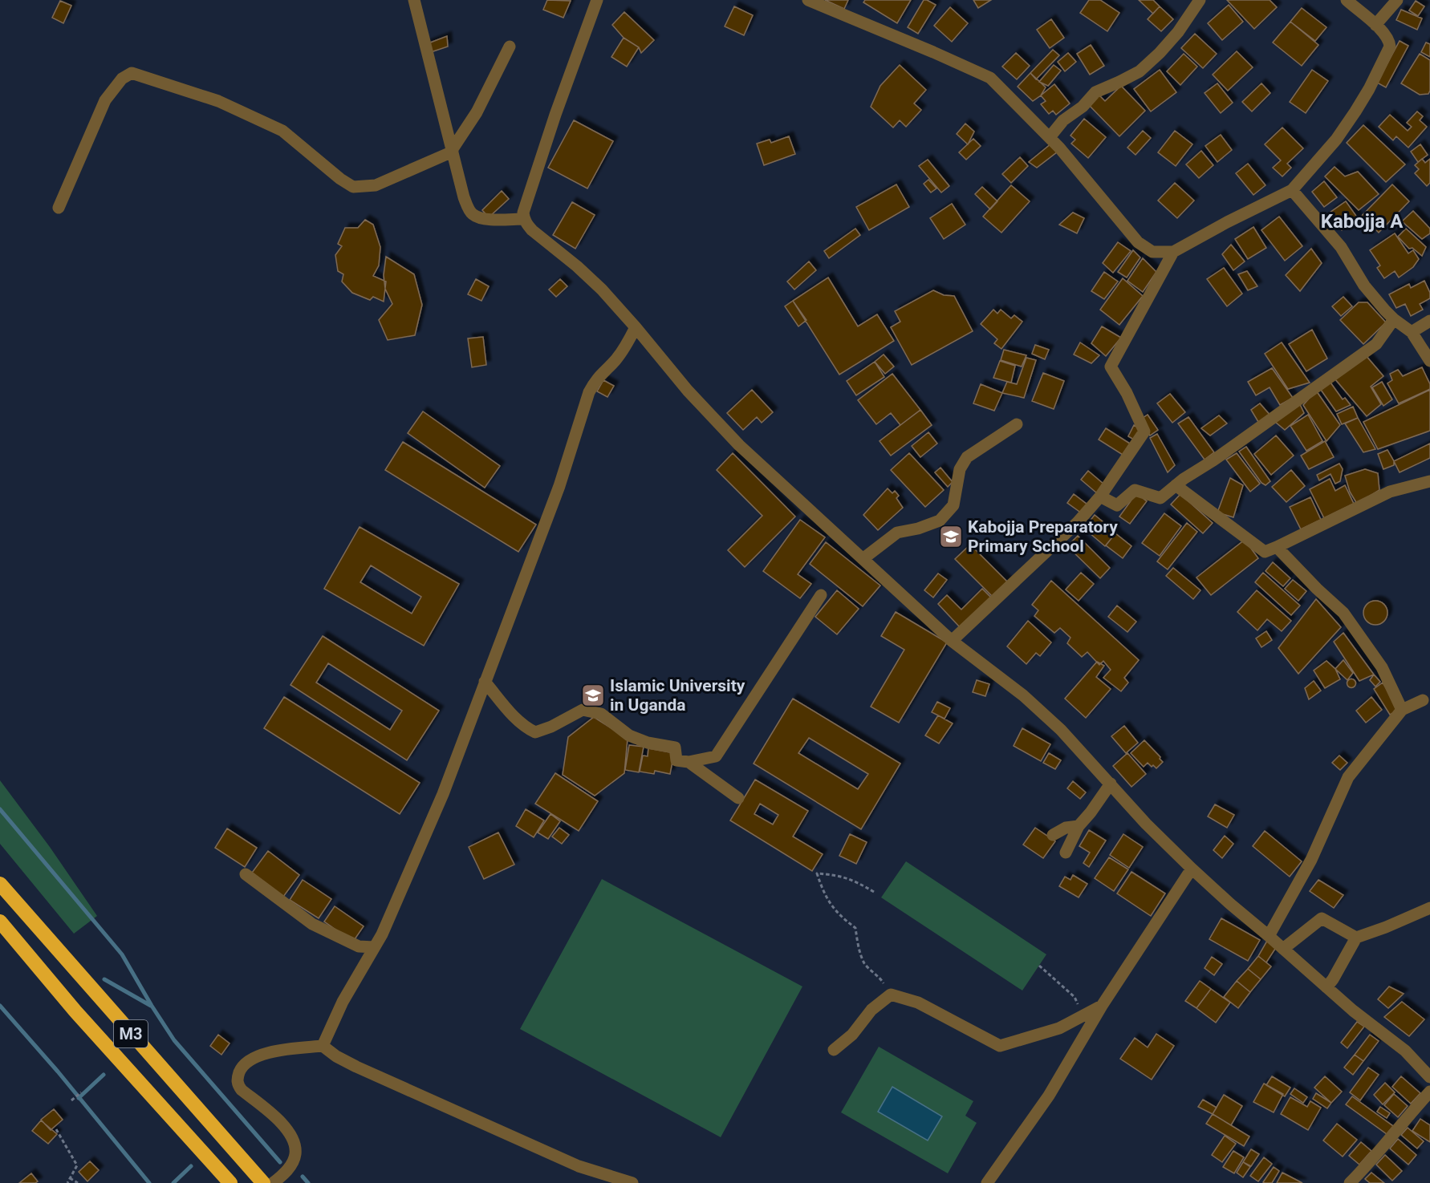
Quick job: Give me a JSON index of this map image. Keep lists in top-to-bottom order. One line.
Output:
{"streets":{"highway":["M3"]},"districts":["Kabojja A"],"places":{"school or university":["Kabojja Preparatory Primary School","Islamic University in Uganda"]}}
